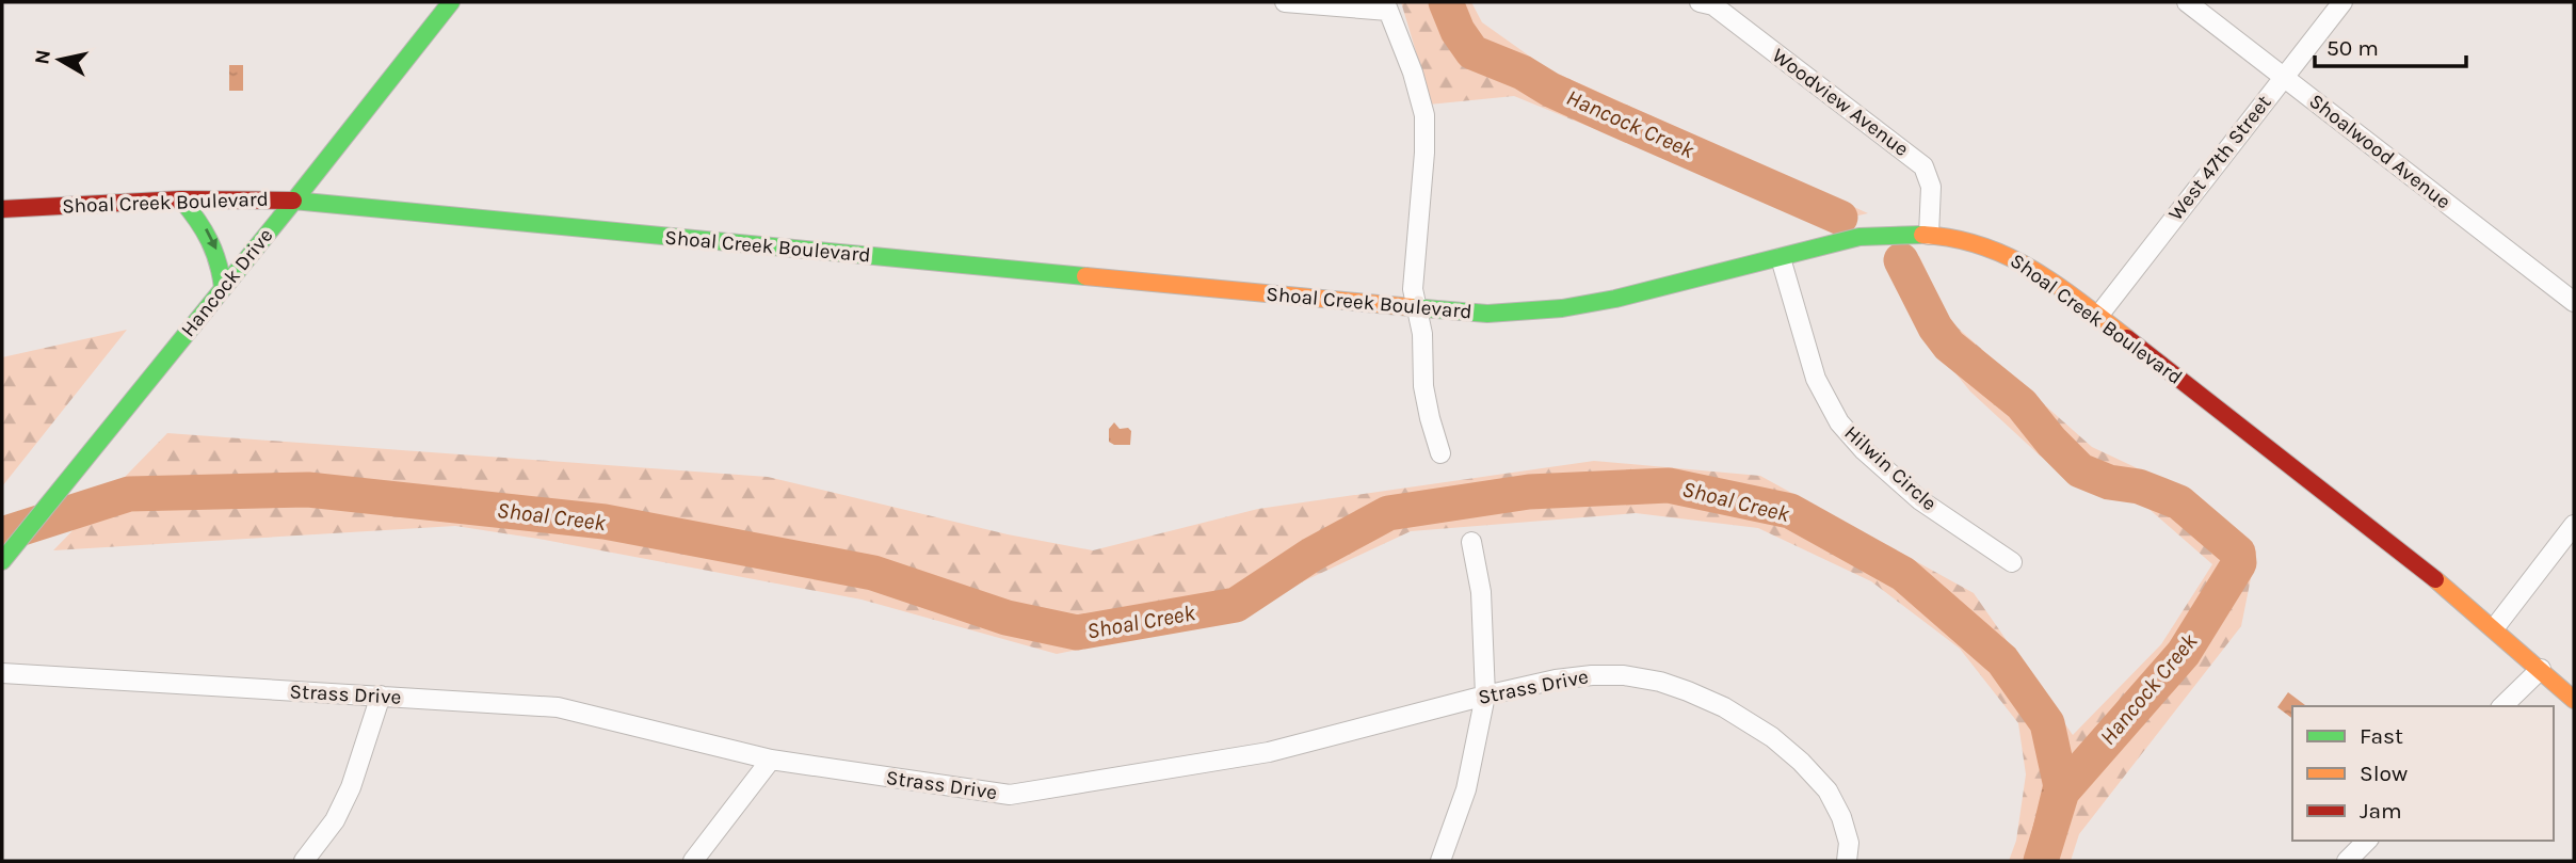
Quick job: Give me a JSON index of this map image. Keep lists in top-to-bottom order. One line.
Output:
{"streets":{"street":["Woodview Avenue","Shoalwood Avenue","West 47th Street","Shoal Creek Boulevard","Hancock Drive","Hilwin Circle","Strass Drive"]},"crossings":[["Woodview Avenue","Shoal Creek Boulevard"],["Shoalwood Avenue","West 47th Street"],["West 47th Street","Shoal Creek Boulevard"],["Shoal Creek Boulevard","Hancock Drive"],["Shoal Creek Boulevard","Hilwin Circle"]],"water":["Hancock Creek","Shoal Creek"],"legend":["Fast","Slow","Jam"],"scale_bar":"50 m","north":"left"}
